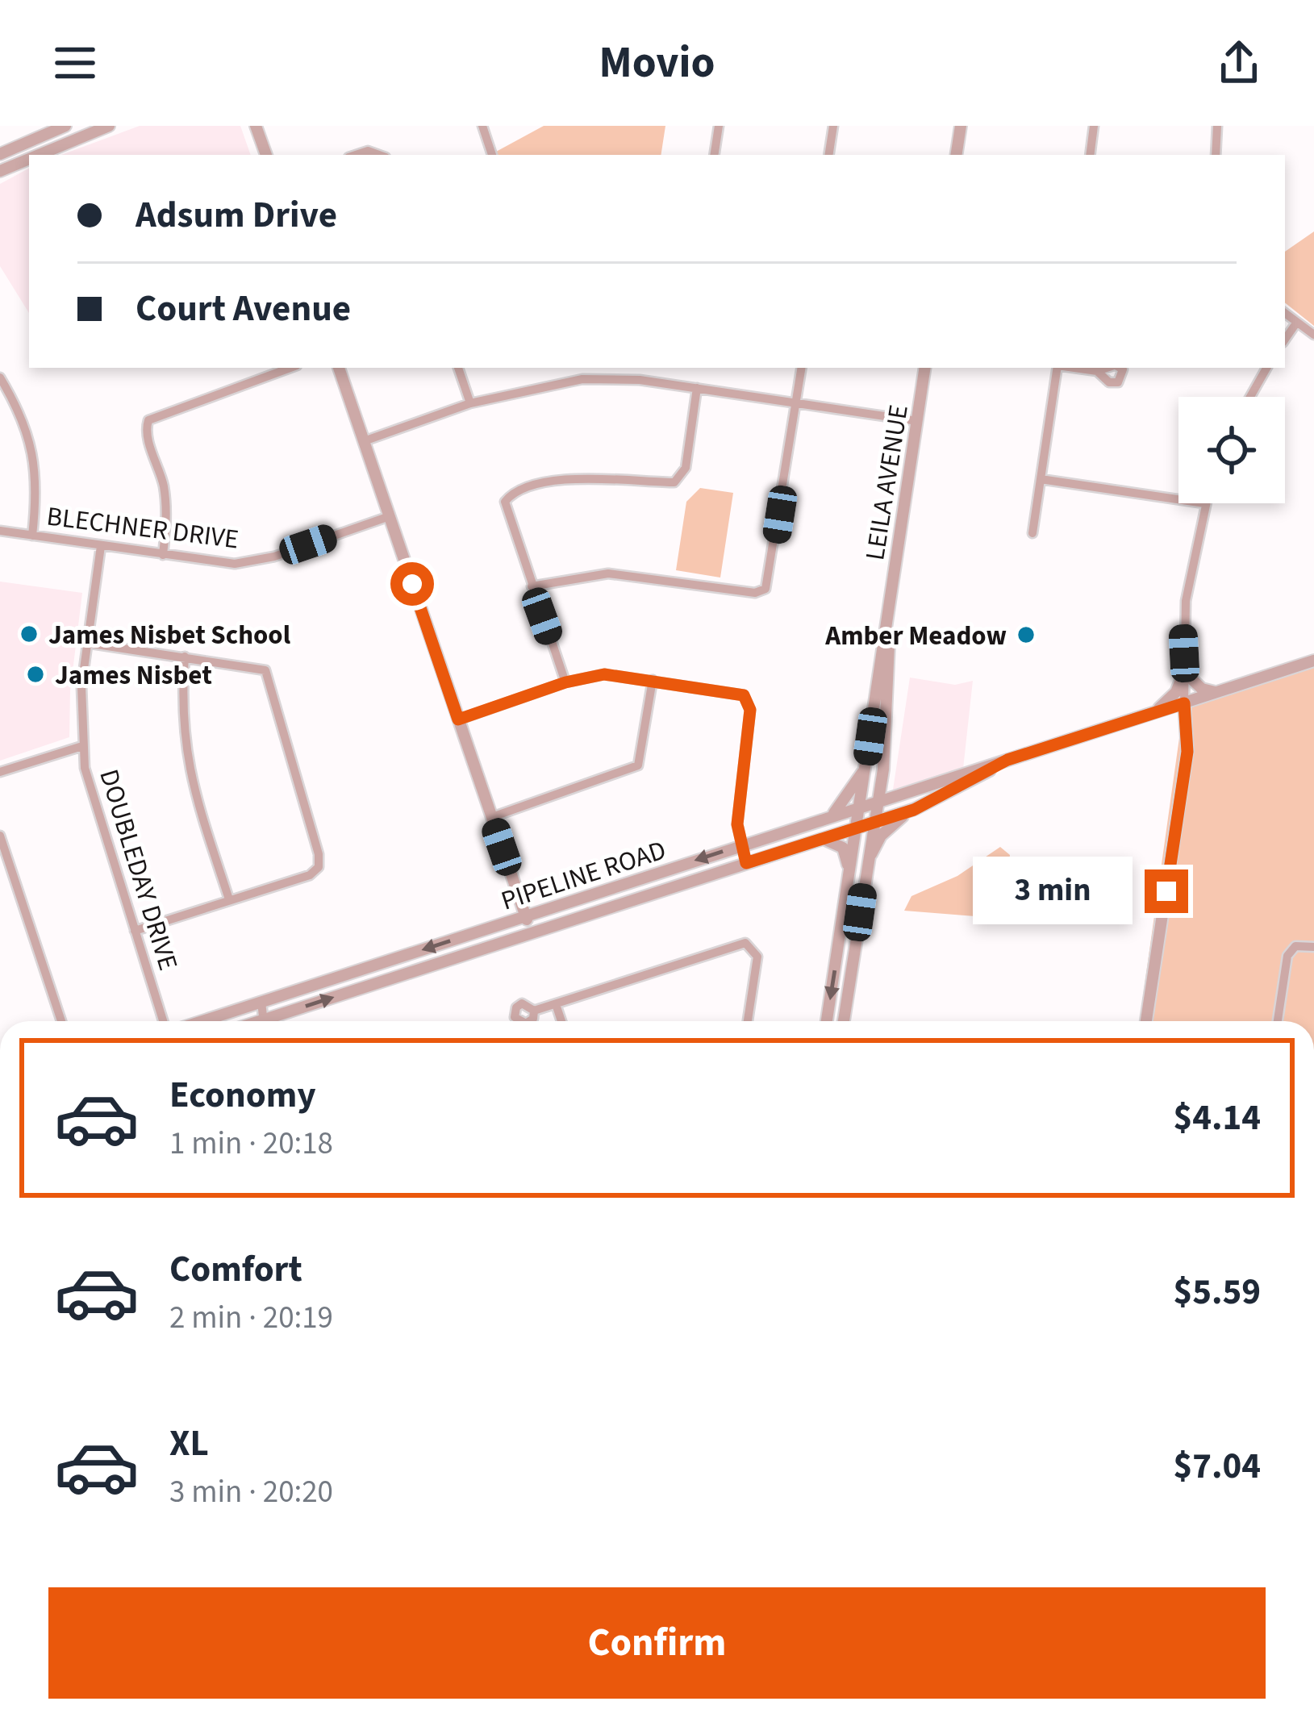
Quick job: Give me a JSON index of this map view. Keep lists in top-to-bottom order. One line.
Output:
{"streets":{"street":["LEILA AVENUE","BLECHNER DRIVE","DOUBLEDAY DRIVE","PIPELINE ROAD"]},"crossings":[["LEILA AVENUE","PIPELINE ROAD"],["BLECHNER DRIVE","DOUBLEDAY DRIVE"]],"places":["James Nisbet School","Amber Meadow","James Nisbet"],"page":{"header":"Movio","banner":["Adsum Drive","Court Avenue"],"bubble":"3 min","list":[{"name":"Economy","note":"1 min · 20:18","value":"$4.14"},{"name":"Comfort","note":"2 min · 20:19","value":"$5.59"},{"name":"XL","note":"3 min · 20:20","value":"$7.04"}],"buttons":"Confirm"}}
